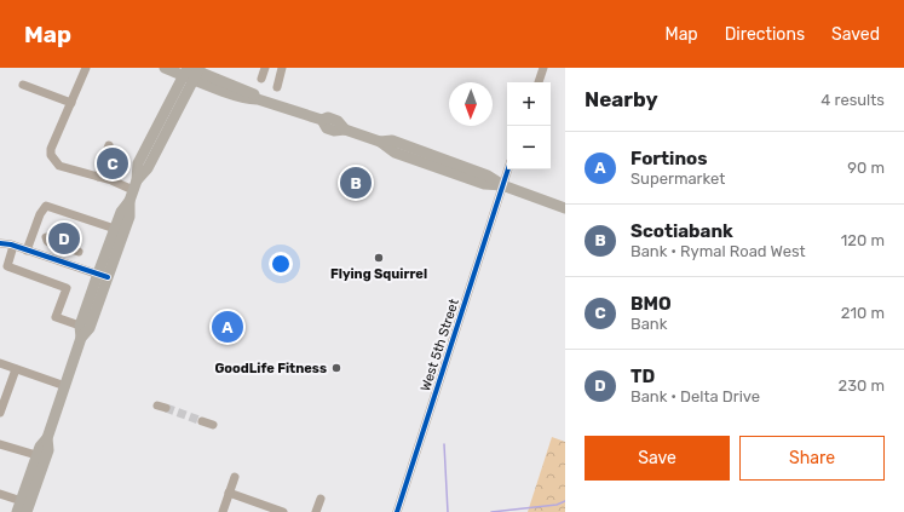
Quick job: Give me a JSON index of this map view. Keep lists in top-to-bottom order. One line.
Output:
{"streets":{"street":["West 5th Street"]},"places":["Flying Squirrel","GoodLife Fitness"],"north":"bottom","page":{"header":"Map","nav":["Map","Directions","Saved"],"heading":["Nearby","4 results"],"map_buttons":["+","−"],"list":[{"mark":"A","name":"Fortinos","note":"Supermarket","value":"90 m"},{"mark":"B","name":"Scotiabank","note":"Bank · Rymal Road West","value":"120 m"},{"mark":"C","name":"BMO","note":"Bank","value":"210 m"},{"mark":"D","name":"TD","note":"Bank · Delta Drive","value":"230 m"}],"pins":["C","B","D","A"],"buttons":["Save","Share"]}}
